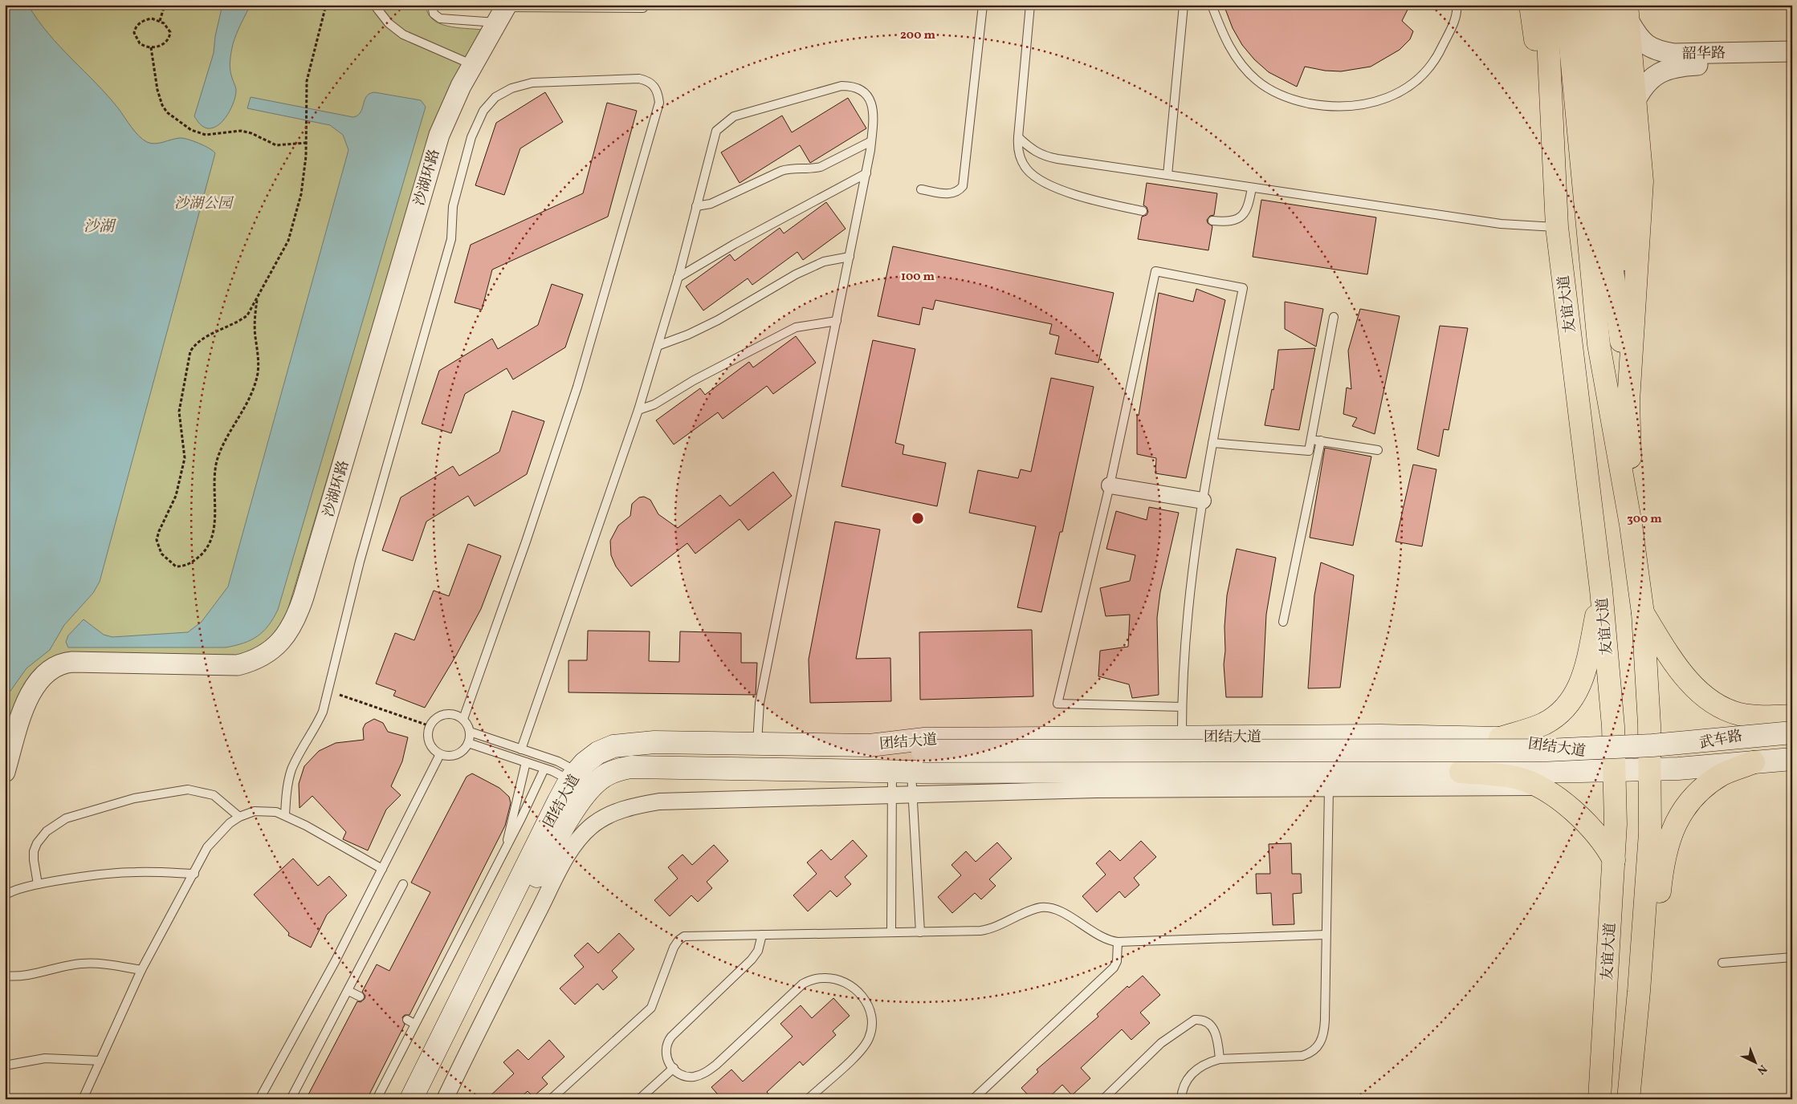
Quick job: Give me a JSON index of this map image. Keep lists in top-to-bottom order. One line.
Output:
{"streets":{"main road":["友谊大道","团结大道","武车路"],"street":["韶华路","沙湖环路"]},"crossings":[["韶华路","友谊大道"],["友谊大道","团结大道"],["友谊大道","武车路"]],"water":["沙湖"],"parks":["沙湖公园"],"north":"bottom right","rings":["200 m","100 m","300 m"]}
